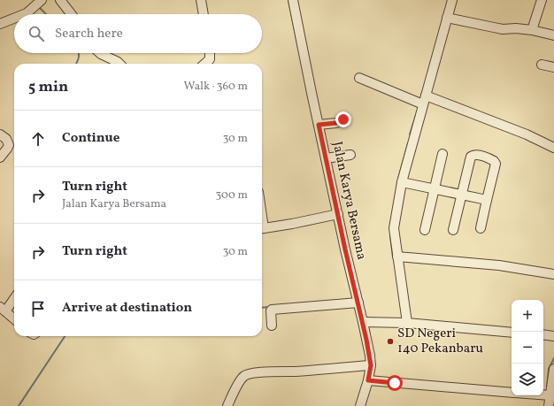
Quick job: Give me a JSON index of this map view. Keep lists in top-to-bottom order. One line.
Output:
{"streets":{"street":["Jalan Karya Bersama"]},"places":["SD Negeri 140 Pekanbaru"],"page":{"search":"Search here","heading":["5 min","Walk · 360 m"],"list":[["Continue","30 m"],["Turn right","Jalan Karya Bersama","300 m"],["Turn right","30 m"],"Arrive at destination"],"map_buttons":["+","−"]}}
